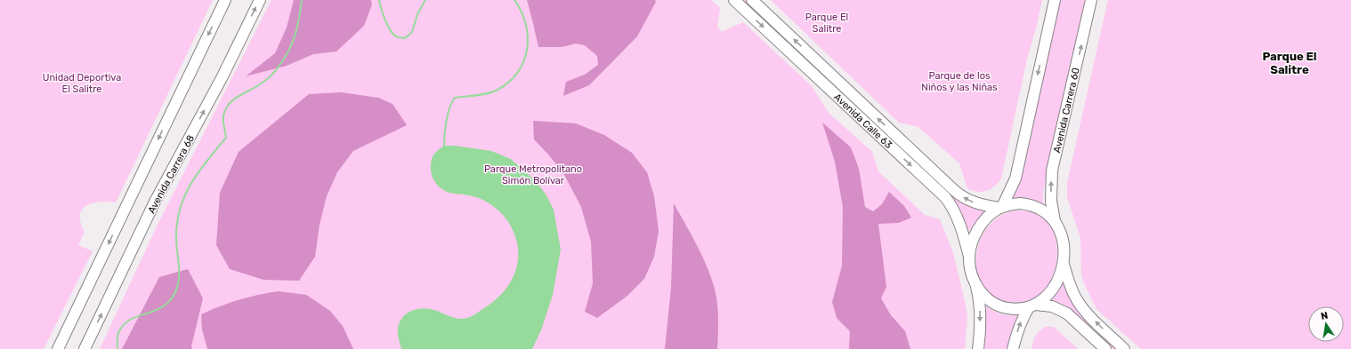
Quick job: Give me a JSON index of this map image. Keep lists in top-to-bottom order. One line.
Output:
{"streets":{"main road":["Avenida Carrera 60","Avenida Calle 63","Avenida Carrera 68"]},"crossings":[["Avenida Carrera 60","Avenida Calle 63"]],"districts":["Parque El Salitre"],"parks":["Parque El Salitre","Parque de los Niños y las Niñas","Unidad Deportiva El Salitre","Parque Metropolitano Simón Bolívar"],"north":"top"}
